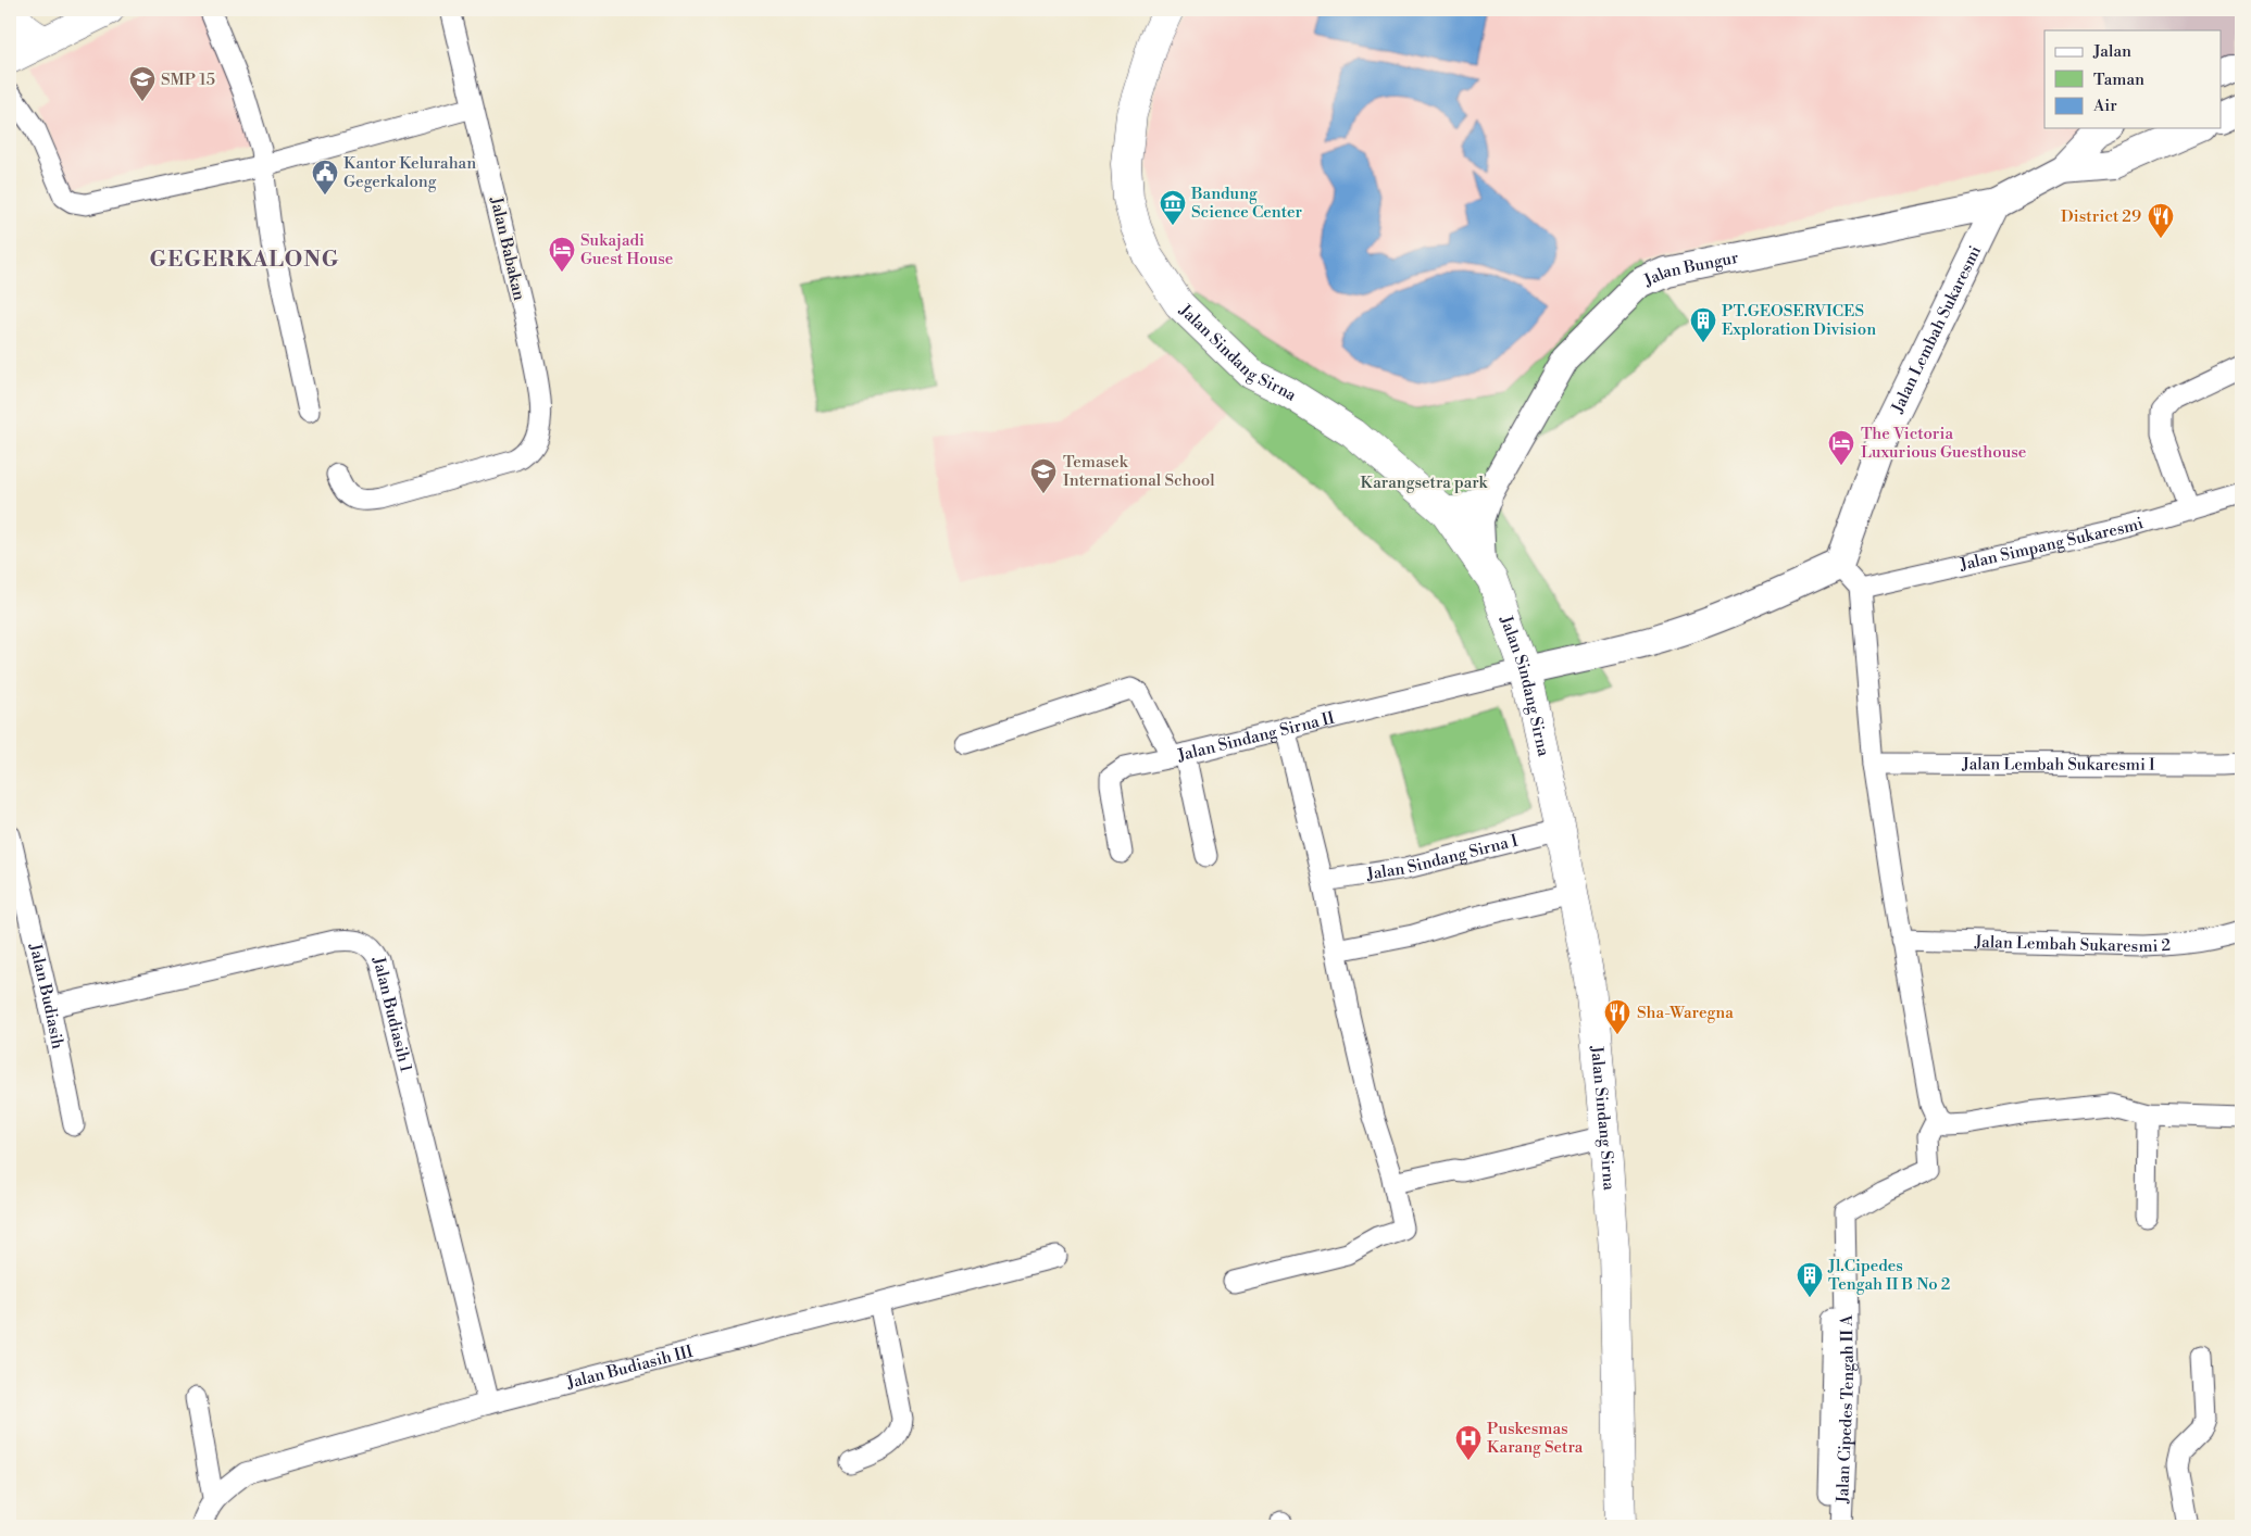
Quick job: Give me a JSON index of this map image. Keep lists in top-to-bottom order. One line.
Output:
{"streets":{"main road":["Jalan Sindang Sirna"],"street":["Jalan Babakan","Jalan Bungur","Jalan Lembah Sukaresmi","Jalan Simpang Sukaresmi","Jalan Sindang Sirna II","Jalan Lembah Sukaresmi I","Jalan Sindang Sirna I","Jalan Lembah Sukaresmi 2","Jalan Budiasih","Jalan Budiasih 1","Jalan Budiasih III","Jalan Cipedes Tengah II A"]},"crossings":[["Jalan Bungur","Jalan Lembah Sukaresmi"],["Jalan Bungur","Jalan Sindang Sirna"],["Jalan Sindang Sirna","Jalan Sindang Sirna II"],["Jalan Sindang Sirna","Jalan Sindang Sirna I"],["Jalan Budiasih","Jalan Budiasih 1"],["Jalan Budiasih 1","Jalan Budiasih III"]],"districts":["GEGERKALONG"],"parks":["Karangsetra park"],"places":{"school or university":["SMP 15","Temasek International School"],"public building":["Kantor Kelurahan Gegerkalong"],"museum":["Bandung Science Center"],"restaurant":["District 29","Sha-Waregna"],"hotel":["Sukajadi Guest House","The Victoria Luxurious Guesthouse"],"building":["PT.GEOSERVICES Exploration Division","Jl.Cipedes Tengah II B No 2"],"hospital":["Puskesmas Karang Setra"]},"legend":["Jalan","Taman","Air"]}
